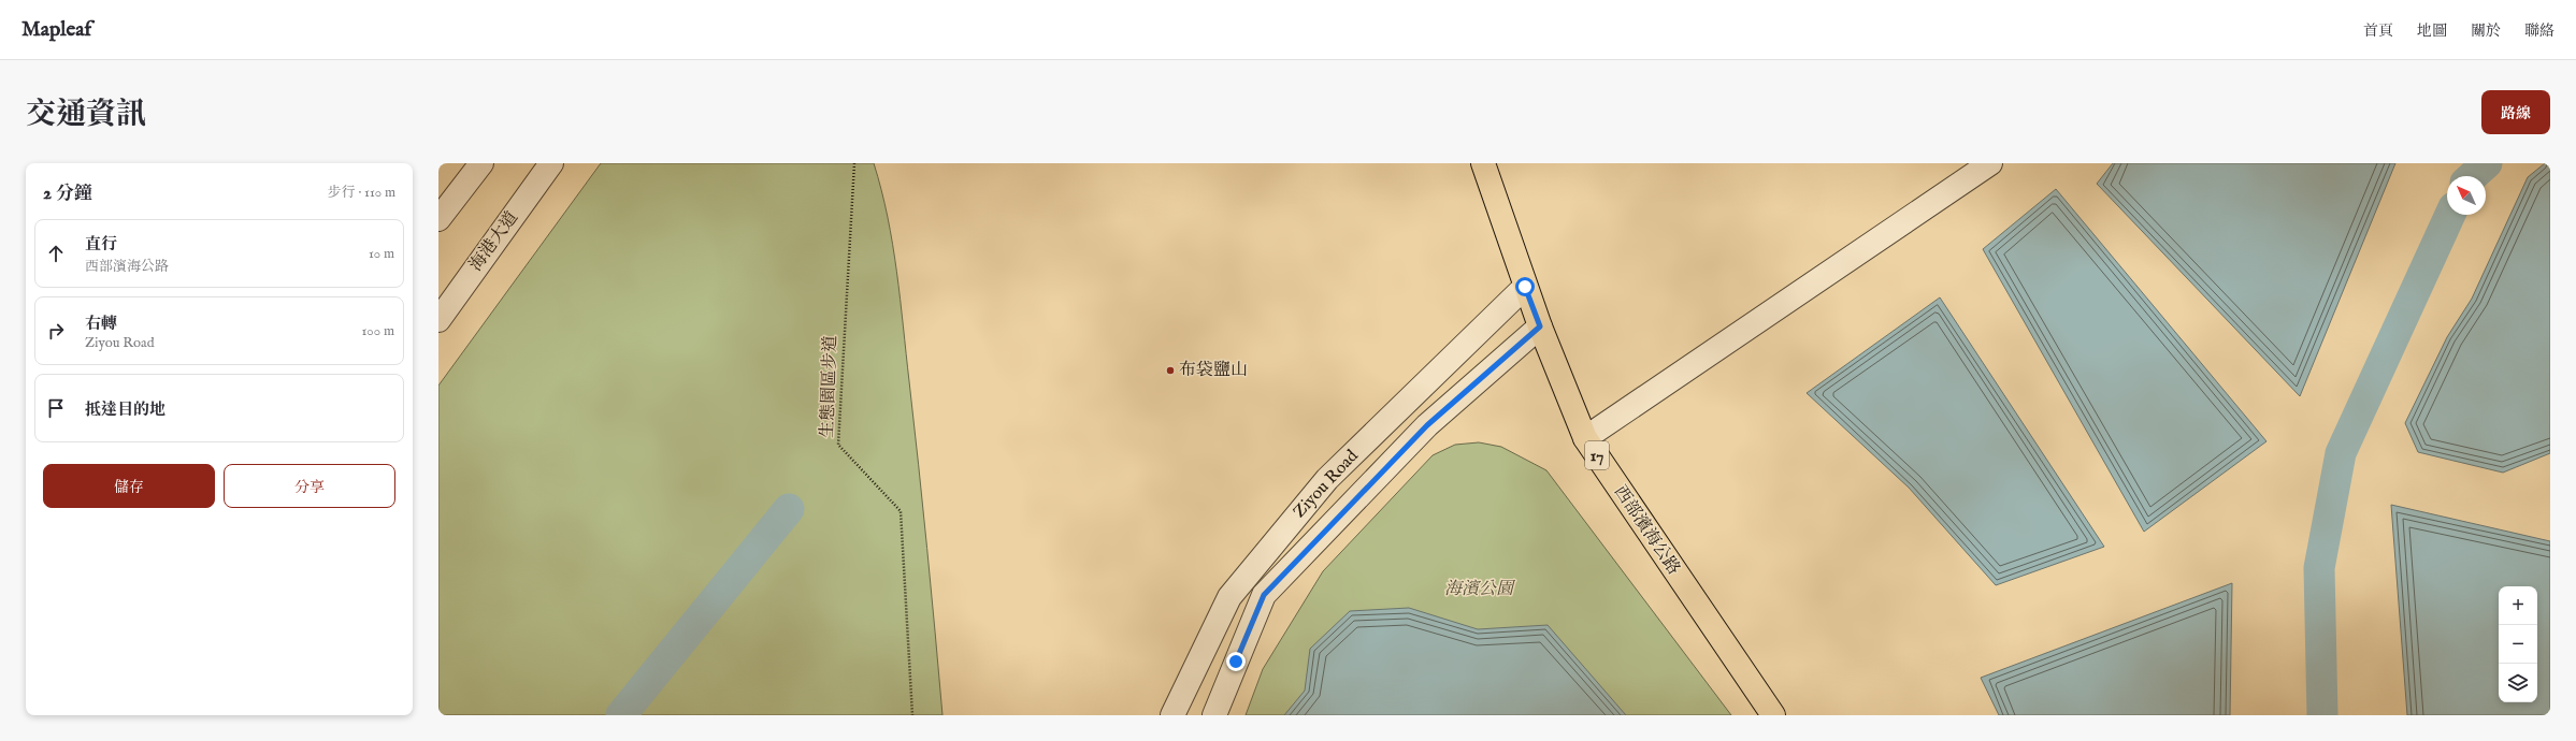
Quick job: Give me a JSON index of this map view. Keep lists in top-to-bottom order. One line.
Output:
{"streets":{"main road":["17","西部濱海公路"],"street":["海港大道","Ziyou Road"],"path":["生態園區步道"]},"crossings":[["Ziyou Road","西部濱海公路"]],"parks":["海濱公園"],"places":["布袋鹽山"],"north":"top left","page":{"header":"Mapleaf","nav":["首頁","地圖","關於","聯絡"],"title":"交通資訊","buttons":["路線",["儲存","分享"]],"heading":["2 分鐘","步行 · 110 m"],"list":[["直行","西部濱海公路","10 m"],["右轉","Ziyou Road","100 m"],"抵達目的地"],"map_buttons":["+","−"]}}
